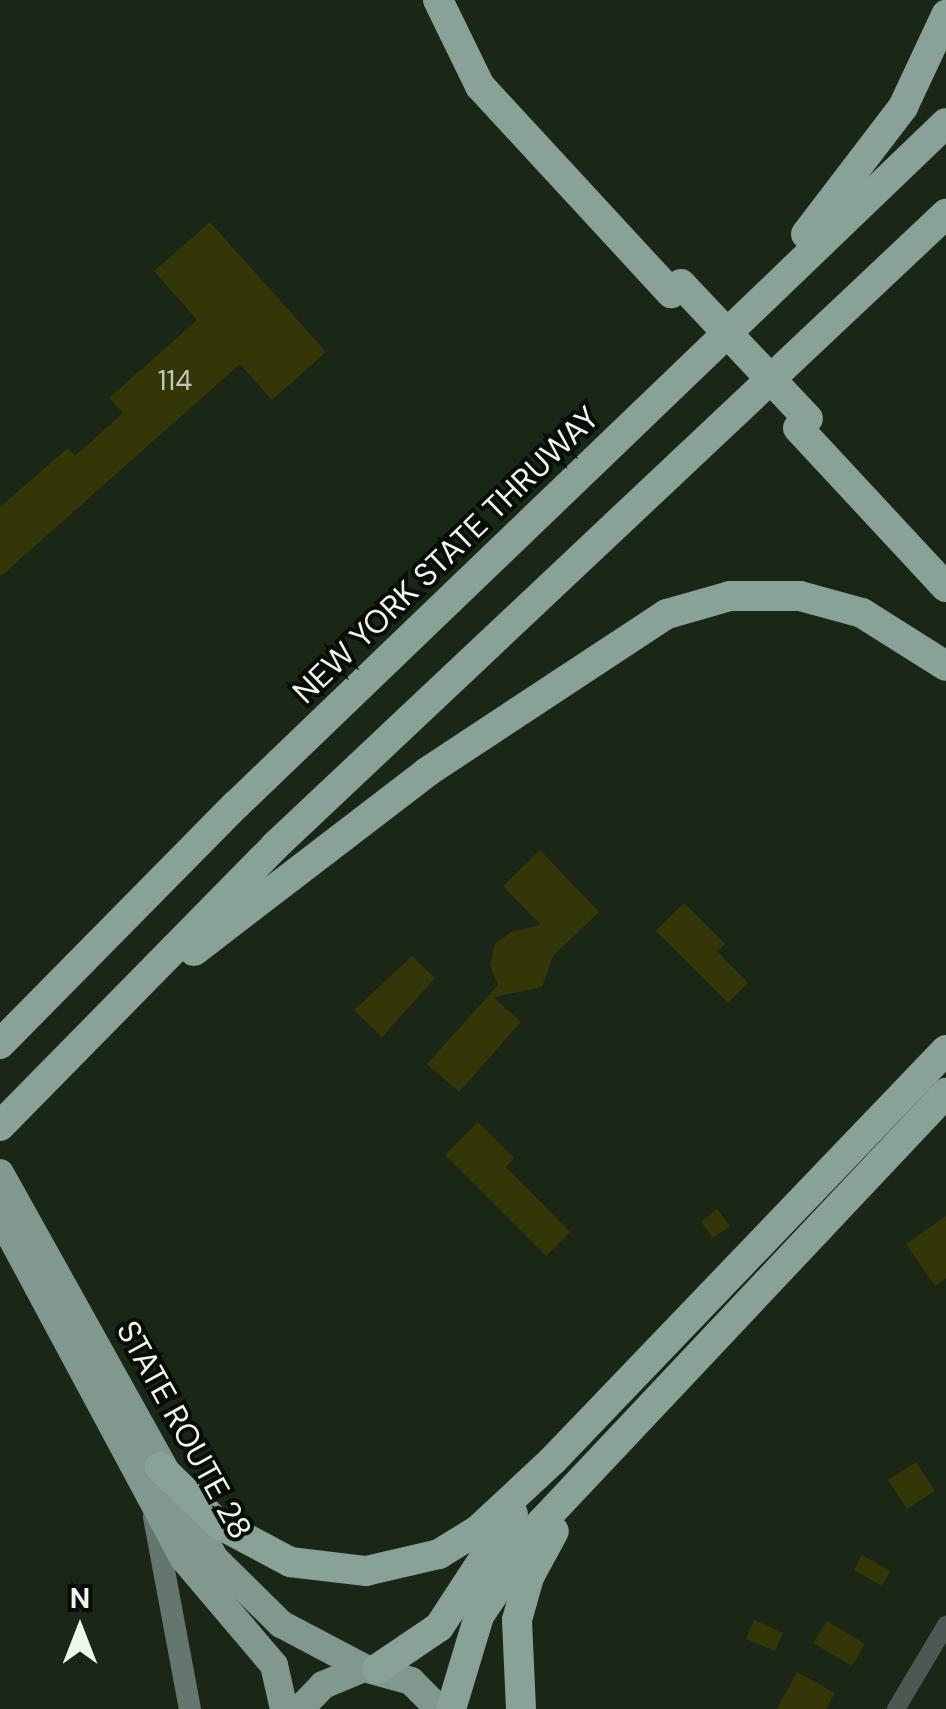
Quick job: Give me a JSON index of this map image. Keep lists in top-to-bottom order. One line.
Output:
{"streets":{"highway":["NEW YORK STATE THRUWAY","STATE ROUTE 28"]},"house_numbers":["114"],"north":"top"}
